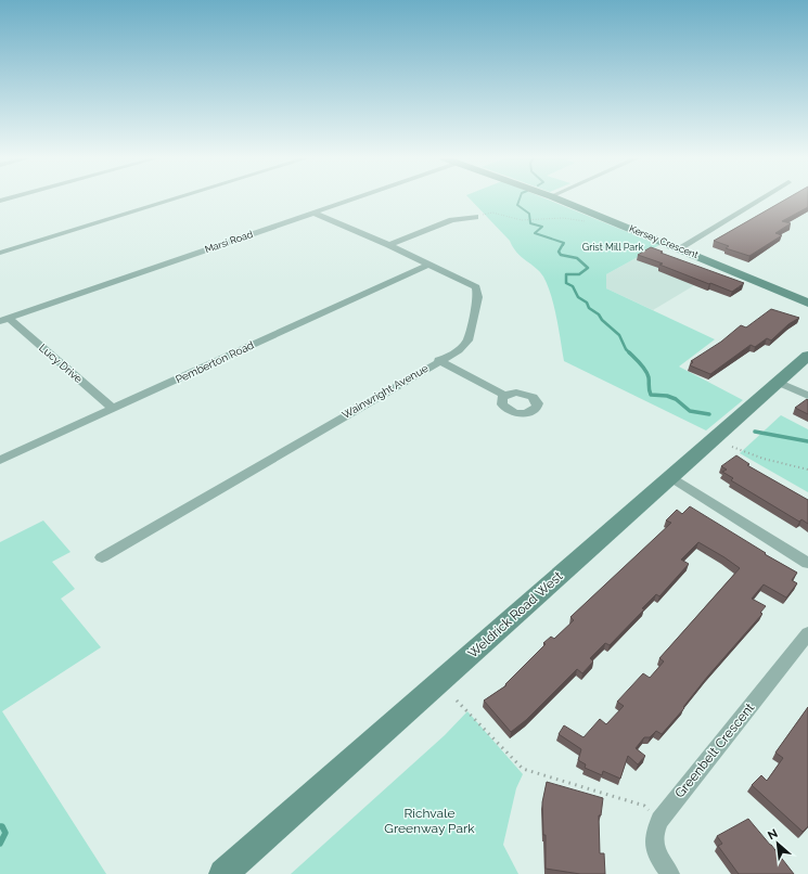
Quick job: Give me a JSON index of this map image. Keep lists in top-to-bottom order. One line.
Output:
{"streets":{"street":["Marsi Road","Kersey Crescent","Pemberton Road","Lucy Drive","Wainwright Avenue","Weldrick Road West","Greenbelt Crescent"]},"crossings":[["Marsi Road","Lucy Drive"],["Marsi Road","Wainwright Avenue"],["Pemberton Road","Lucy Drive"],["Pemberton Road","Wainwright Avenue"]],"parks":["Grist Mill Park","Richvale Greenway Park"],"north":"top left"}
